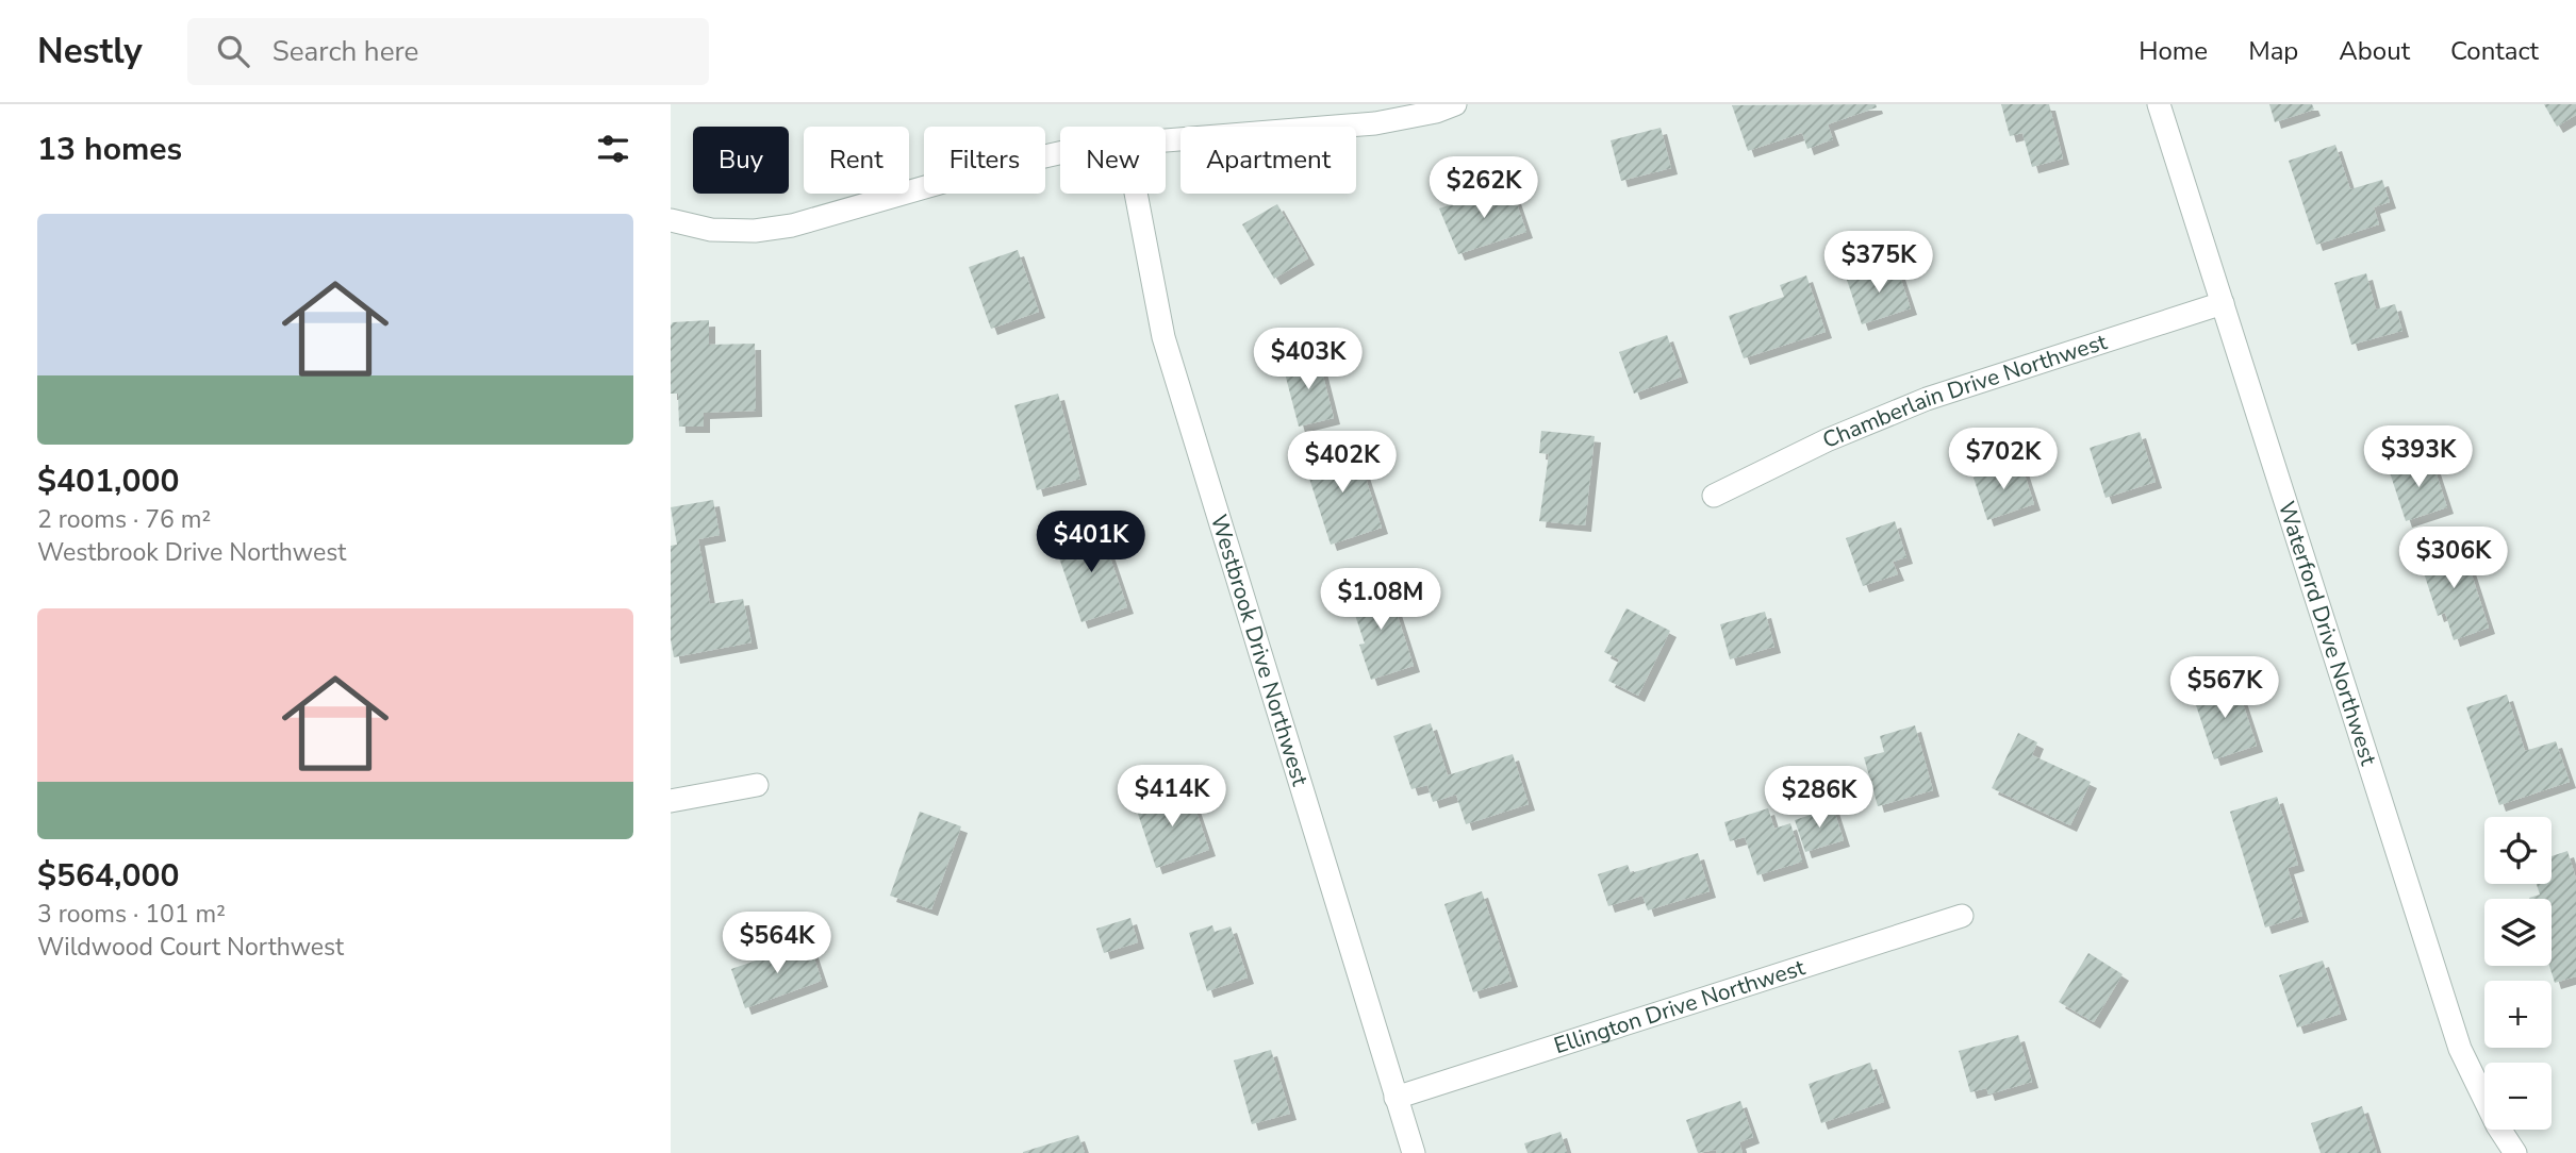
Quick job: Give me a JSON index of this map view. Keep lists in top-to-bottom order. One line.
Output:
{"streets":{"street":["Chamberlain Drive Northwest","Waterford Drive Northwest","Westbrook Drive Northwest","Ellington Drive Northwest"]},"crossings":[["Chamberlain Drive Northwest","Waterford Drive Northwest"],["Westbrook Drive Northwest","Ellington Drive Northwest"]],"page":{"header":"Nestly","search":"Search here","nav":["Home","Map","About","Contact"],"heading":"13 homes","chip":["Buy","Rent","Filters","New","Apartment"],"price":["$262K","$375K","$403K","$393K","$702K","$402K","$401K","$306K","$1.08M","$567K","$414K","$286K","$564K"],"list":[{"name":"$401,000","note":"2 rooms · 76 m² · Westbrook Drive Northwest"},{"name":"$564,000","note":"3 rooms · 101 m² · Wildwood Court Northwest"}],"map_buttons":["+","−"]}}
